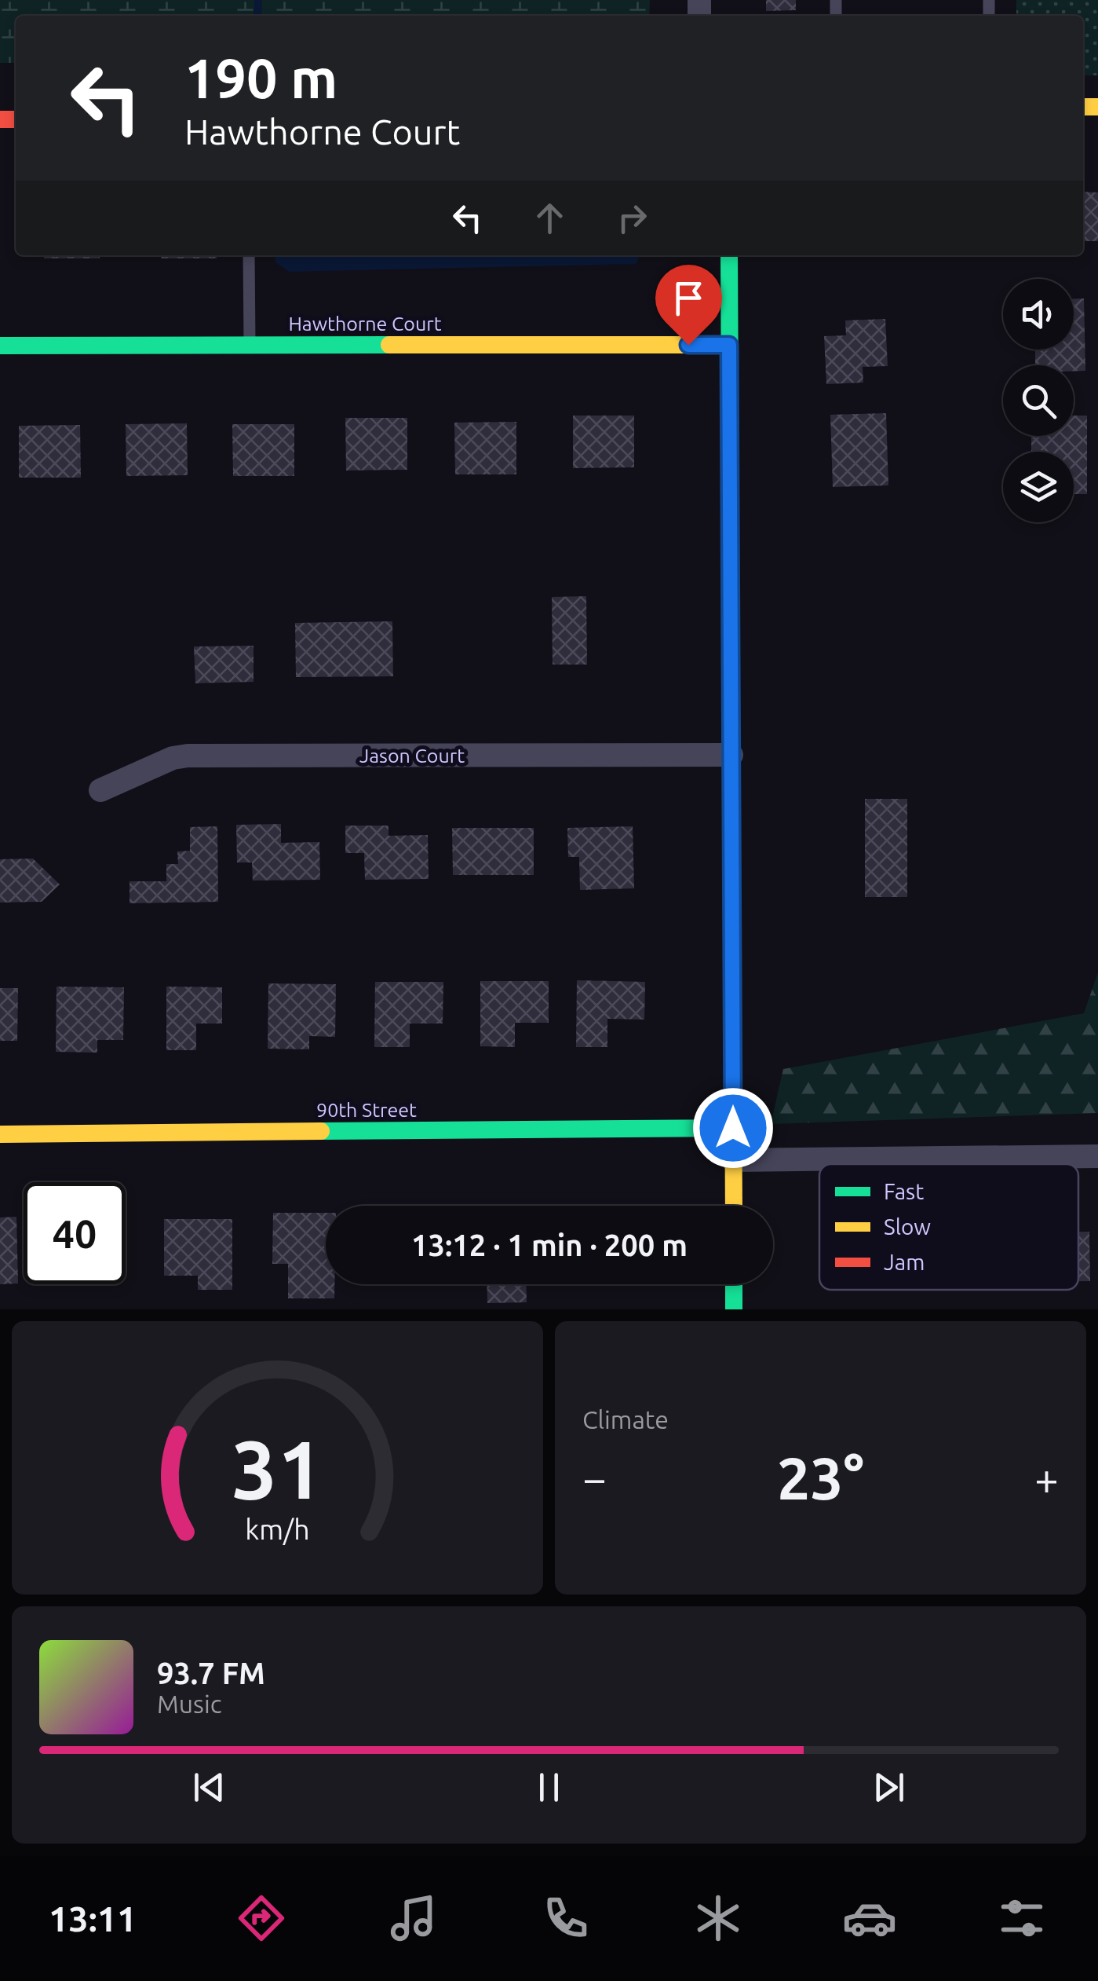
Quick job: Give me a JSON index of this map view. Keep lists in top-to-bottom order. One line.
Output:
{"streets":{"street":["Hawthorne Court","Jason Court","90th Street"]},"legend":["Fast","Slow","Jam"],"page":{"turn":["190 m","Hawthorne Court"],"limit":"40","trip":"13:12 · 1 min · 200 m","tile":"Climate","heat":["−","23°","+"],"song":["93.7 FM","Music"],"tabs":"13:11","gauge":["31","km/h"]}}
